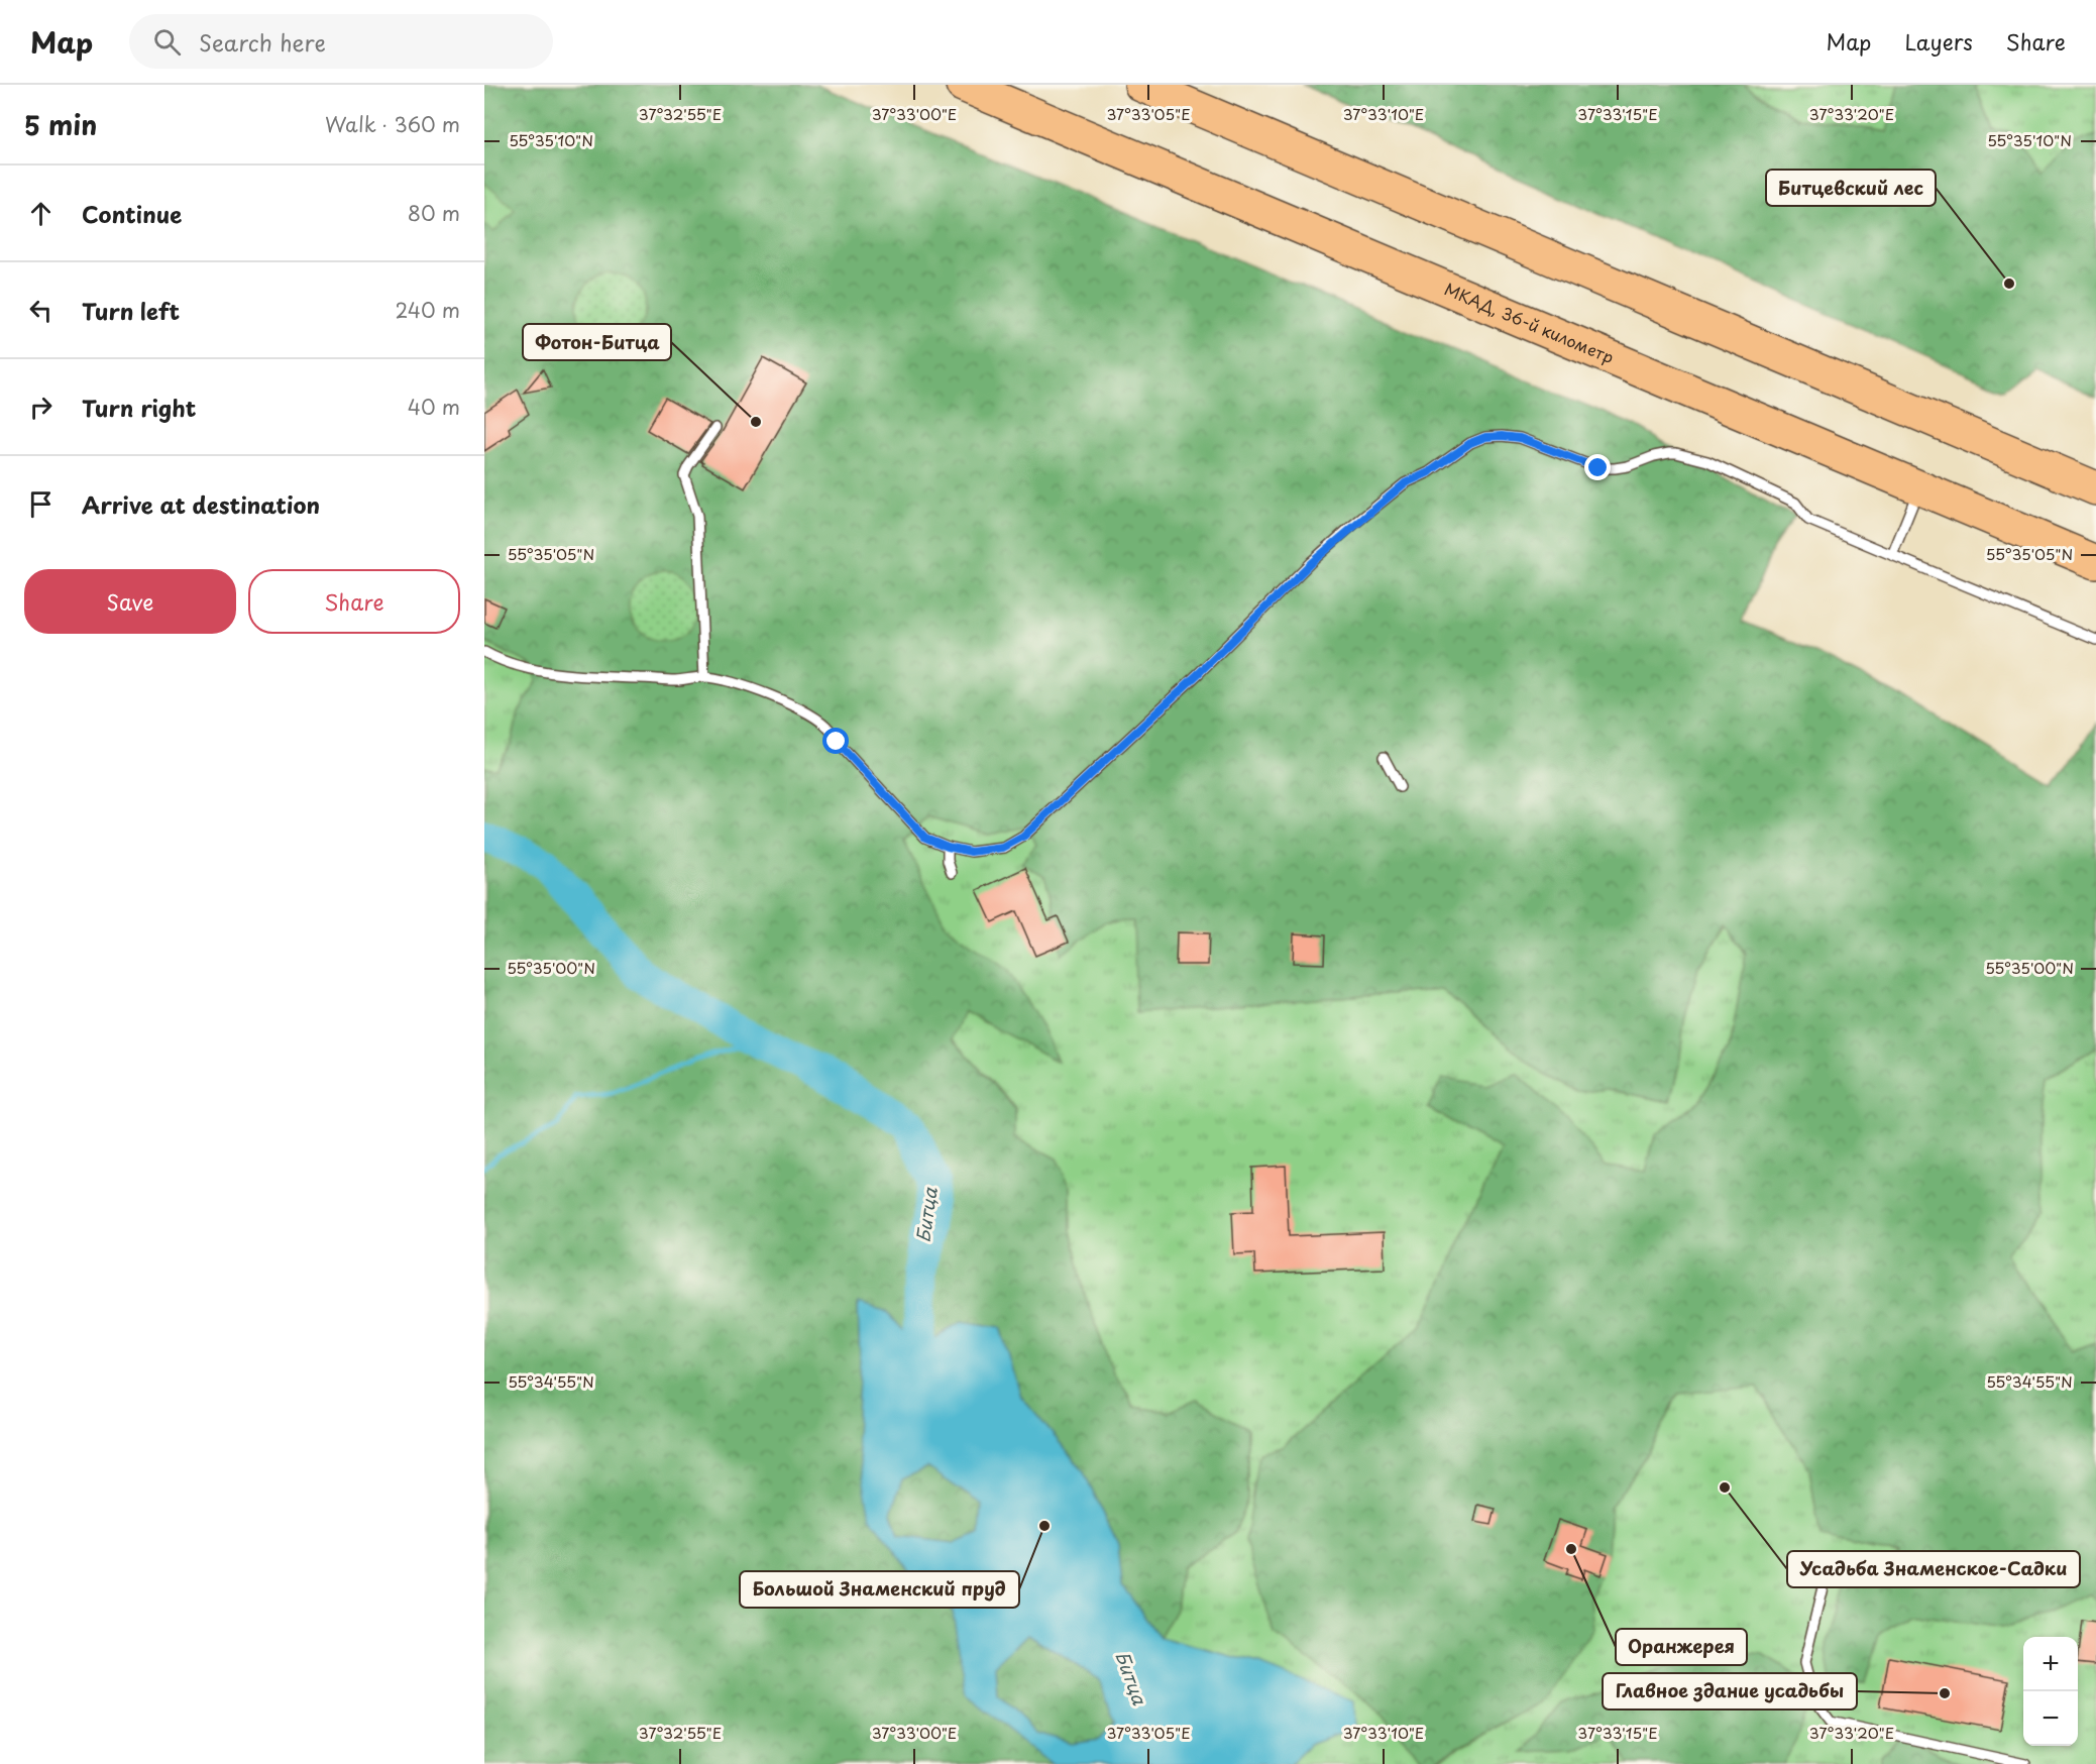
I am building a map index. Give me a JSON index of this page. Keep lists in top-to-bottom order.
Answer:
{
  "streets": {
    "highway": ["МКАД, 36-й километр"]
  },
  "water": ["Битца"],
  "places": [
    "Битцевский лес",
    "Фотон-Битца",
    "Усадьба Знаменское-Садки",
    "Большой Знаменский пруд",
    "Оранжерея",
    "Главное здание усадьбы"
  ],
  "page": {
    "header": "Map",
    "search": "Search here",
    "nav": ["Map", "Layers", "Share"],
    "heading": ["5 min", "Walk · 360 m"],
    "list": [
      ["Continue", "80 m"],
      ["Turn left", "240 m"],
      ["Turn right", "40 m"],
      "Arrive at destination"
    ],
    "buttons": ["Save", "Share"],
    "map_buttons": ["+", "−"]
  },
  "coordinates": [
    "37°32'55\"E",
    "37°33'00\"E",
    "37°33'05\"E",
    "37°33'10\"E",
    "37°33'15\"E",
    "37°33'20\"E",
    "55°35'10\"N",
    "55°35'05\"N",
    "55°35'00\"N",
    "55°34'55\"N"
  ]
}
